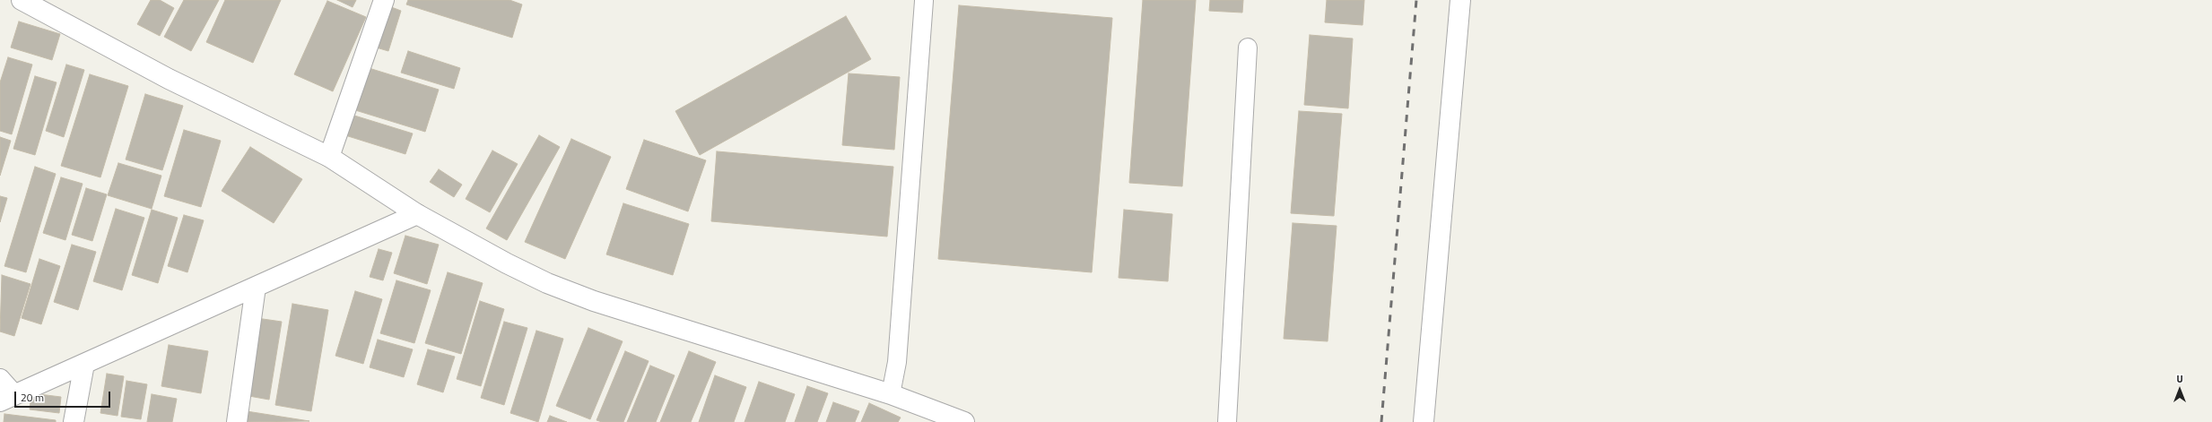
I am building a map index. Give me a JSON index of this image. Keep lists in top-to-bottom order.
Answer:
{
  "scale_bar": "20 m",
  "north": "top"
}
